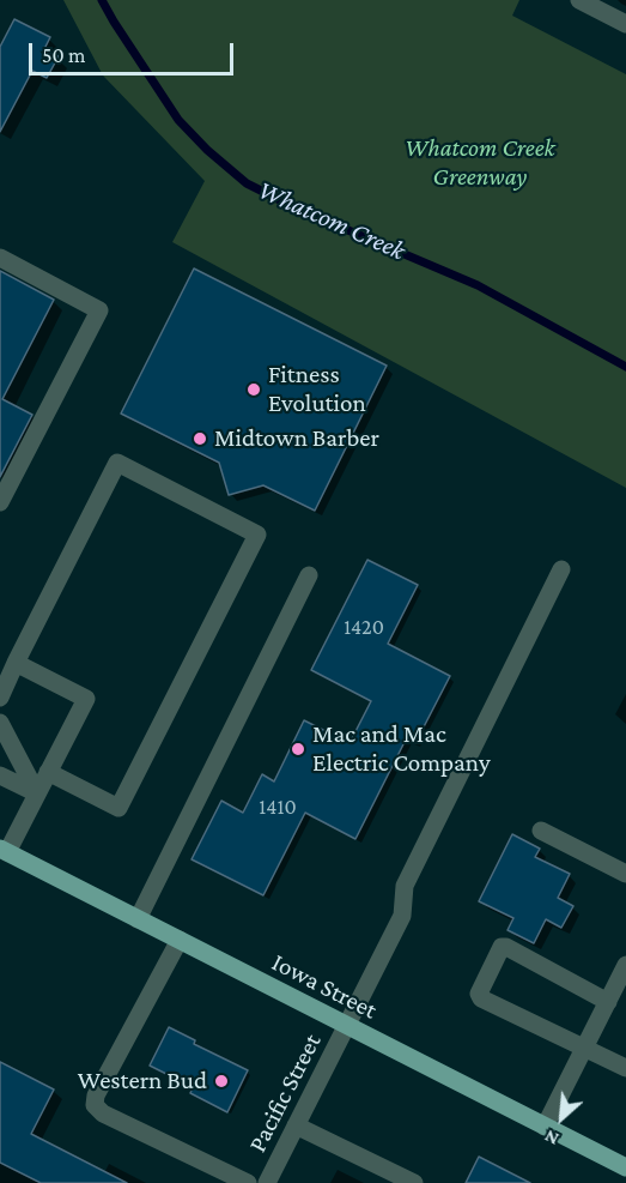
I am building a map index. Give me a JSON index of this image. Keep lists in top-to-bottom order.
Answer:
{
  "streets": {
    "main road": ["Iowa Street"],
    "street": ["Pacific Street"]
  },
  "crossings": [
    ["Iowa Street", "Pacific Street"]
  ],
  "water": ["Whatcom Creek"],
  "parks": ["Whatcom Creek Greenway"],
  "places": [
    "Fitness Evolution",
    "Midtown Barber",
    "Mac and Mac Electric Company",
    "Western Bud"
  ],
  "house_numbers": ["1420", "1410"],
  "scale_bar": "50 m",
  "north": "bottom left"
}
